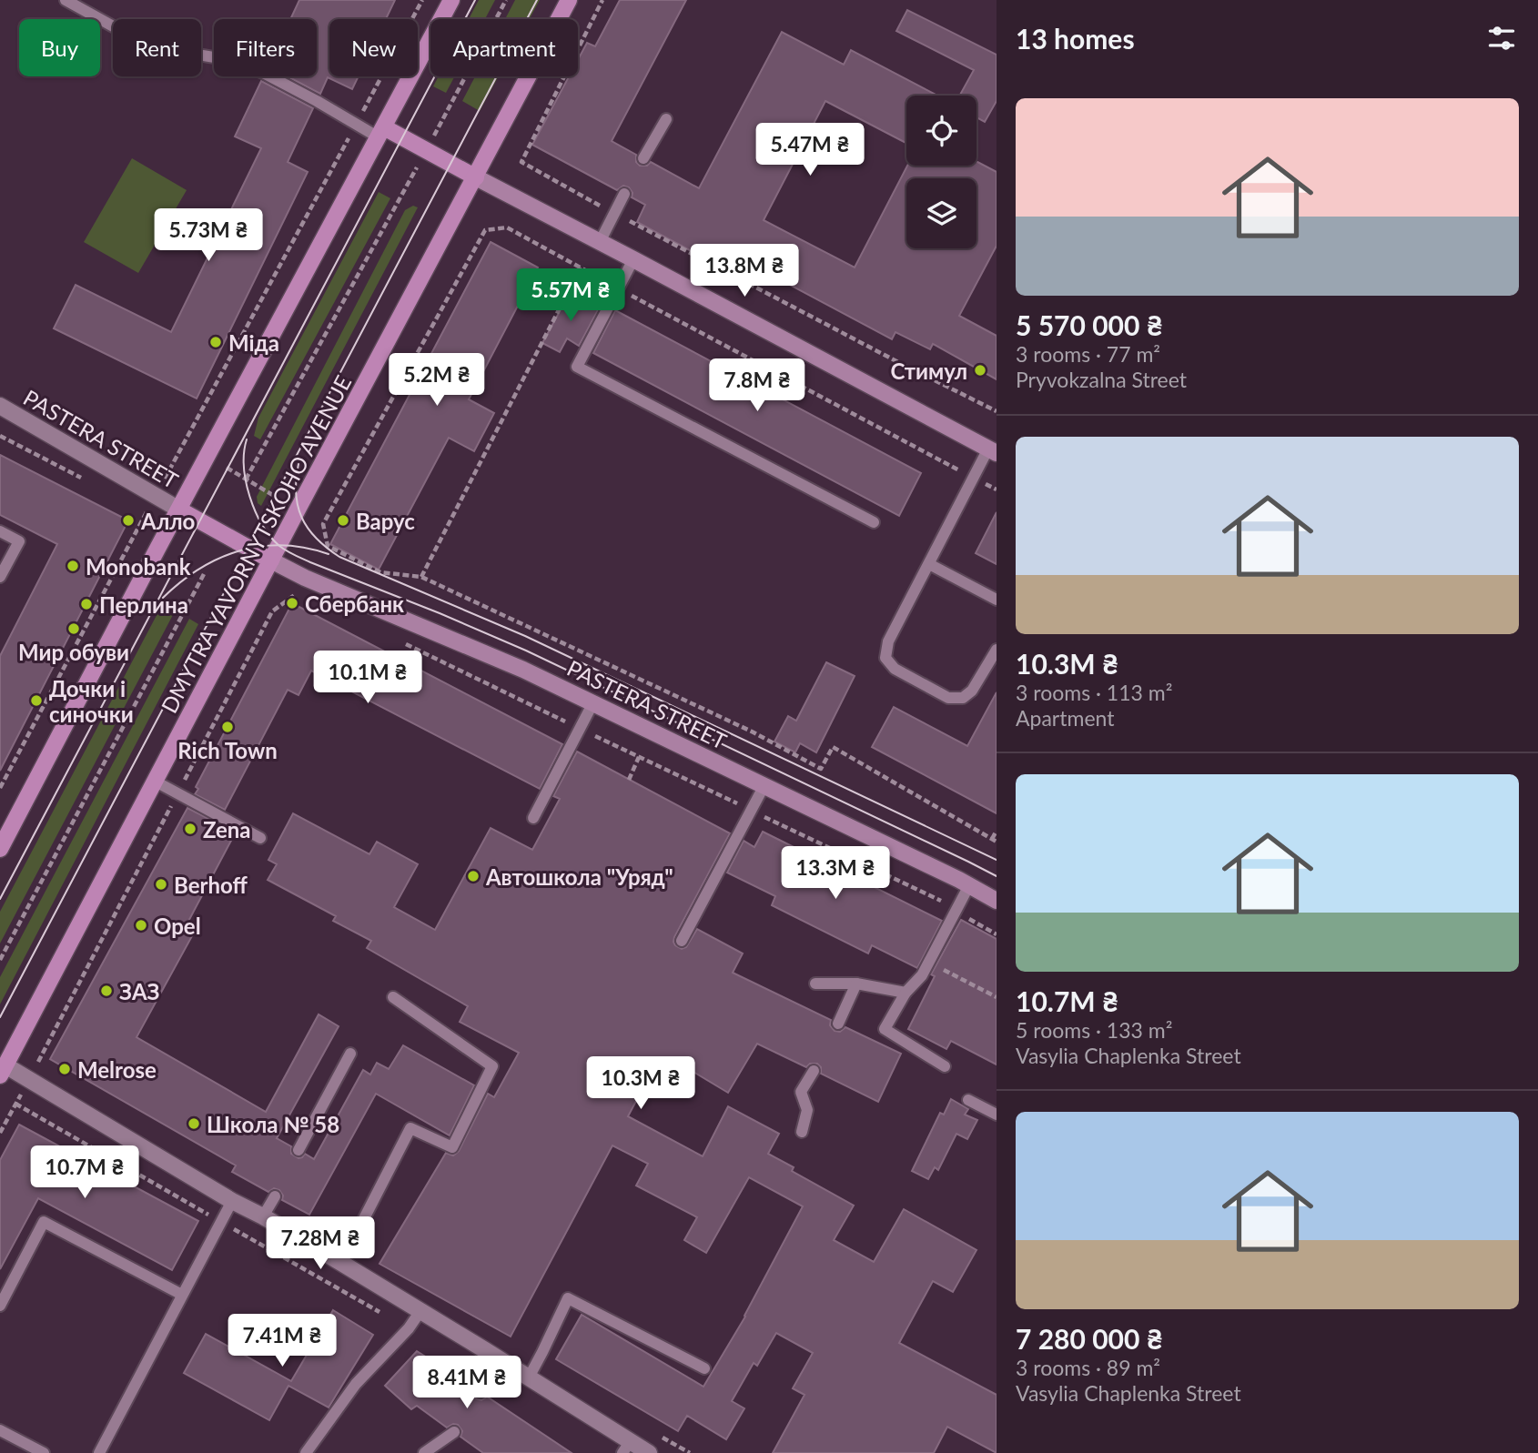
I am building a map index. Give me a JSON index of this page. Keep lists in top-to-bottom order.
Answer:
{
  "streets": {
    "main road": ["PASTERA STREET", "DMYTRA YAVORNYTSKOHO AVENUE"]
  },
  "crossings": [
    ["PASTERA STREET", "DMYTRA YAVORNYTSKOHO AVENUE"]
  ],
  "places": [
    "Міда",
    "Стимул",
    "Алло",
    "Варус",
    "Monobank",
    "Сбербанк",
    "Перлина",
    "Мир обуви",
    "Дочки і синочки",
    "Rich Town",
    "Zena",
    "Автошкола \"Уряд\"",
    "Berhoff",
    "Opel",
    "ЗАЗ",
    "Melrose",
    "Школа № 58"
  ],
  "page": {
    "heading": "13 homes",
    "chip": [
      "Buy",
      "Rent",
      "Filters",
      "New",
      "Apartment"
    ],
    "list": [
      {
        "name": "5 570 000 ₴",
        "note": "3 rooms · 77 m² · Pryvokzalna Street"
      },
      {
        "name": "10.3M ₴",
        "note": "3 rooms · 113 m² · Apartment"
      },
      {
        "name": "10.7M ₴",
        "note": "5 rooms · 133 m² · Vasylia Chaplenka Street"
      },
      {
        "name": "7 280 000 ₴",
        "note": "3 rooms · 89 m² · Vasylia Chaplenka Street"
      }
    ],
    "price": [
      "5.47M ₴",
      "5.73M ₴",
      "13.8M ₴",
      "5.57M ₴",
      "5.2M ₴",
      "7.8M ₴",
      "10.1M ₴",
      "13.3M ₴",
      "10.3M ₴",
      "10.7M ₴",
      "7.28M ₴",
      "7.41M ₴",
      "8.41M ₴"
    ]
  }
}
